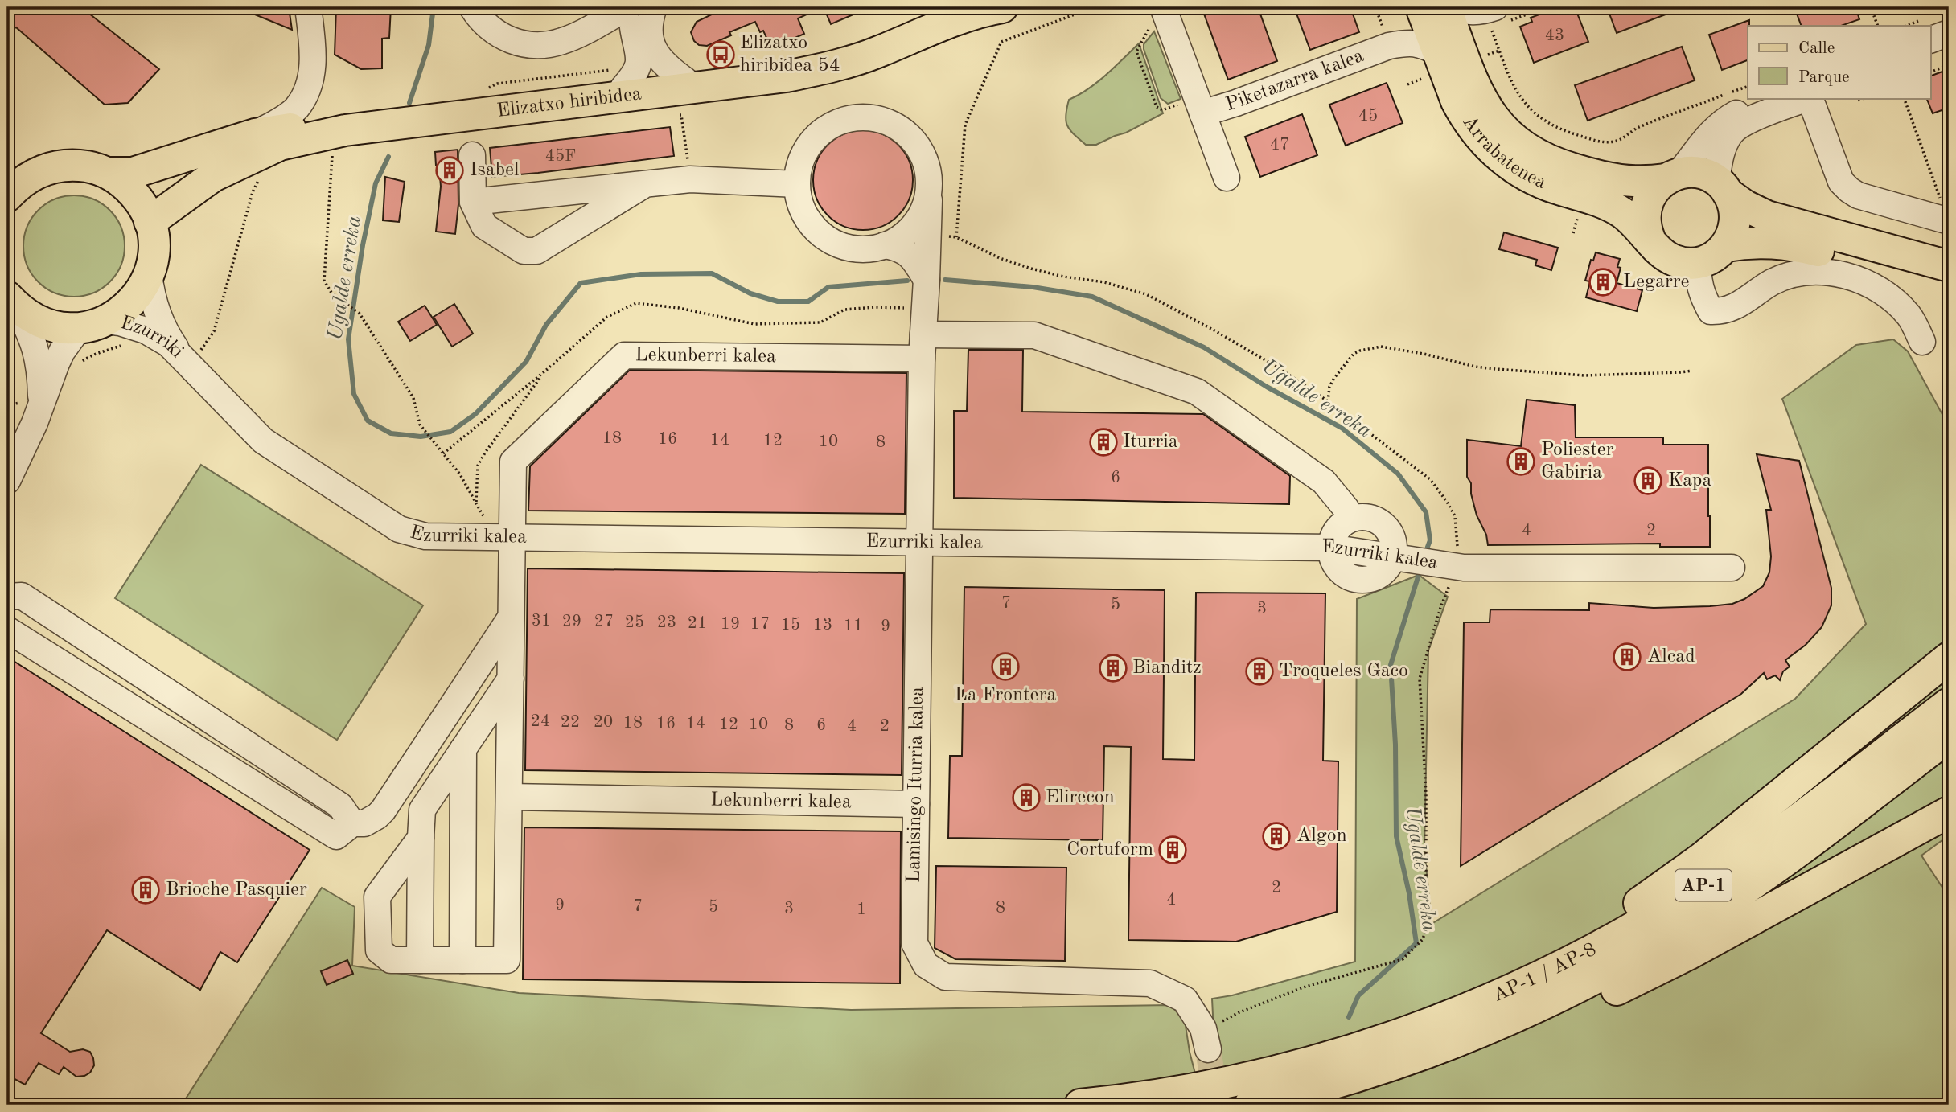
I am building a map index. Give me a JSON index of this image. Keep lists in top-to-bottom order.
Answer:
{
  "streets": {
    "main road": [
      "Elizatxo hiribidea",
      "Arrabatenea",
      "AP-1",
      "AP-1 / AP-8"
    ],
    "street": [
      "Piketazarra kalea",
      "Ezurriki",
      "Lekunberri kalea",
      "Ezurriki kalea",
      "Lamisingo Iturria kalea"
    ]
  },
  "crossings": [
    ["Piketazarra kalea", "Arrabatenea"],
    ["Ezurriki", "Ezurriki kalea"],
    ["Lekunberri kalea", "Ezurriki kalea"],
    ["Lekunberri kalea", "Lamisingo Iturria kalea"],
    ["Ezurriki kalea", "Lamisingo Iturria kalea"]
  ],
  "water": ["Ugalde erreka"],
  "places": {
    "bus stop": ["Elizatxo hiribidea 54"],
    "building": [
      "Isabel",
      "Legarre",
      "Iturria",
      "Poliester Gabiria",
      "Kapa",
      "Alcad",
      "La Frontera",
      "Bianditz",
      "Troqueles Gaco",
      "Elirecon",
      "Algon",
      "Cortuform",
      "Brioche Pasquier"
    ]
  },
  "house_numbers": [
    "43",
    "45",
    "47",
    "45F",
    "18",
    "16",
    "14",
    "12",
    "10",
    "8",
    "6",
    "4",
    "2",
    "7",
    "5",
    "3",
    "31",
    "29",
    "27",
    "25",
    "23",
    "21",
    "19",
    "17",
    "15",
    "13",
    "11",
    "9",
    "24",
    "22",
    "20",
    "18",
    "16",
    "14",
    "12",
    "10",
    "8",
    "6",
    "4",
    "2",
    "2",
    "4",
    "9",
    "7",
    "5",
    "8",
    "3",
    "1"
  ],
  "legend": ["Calle", "Parque"]
}
